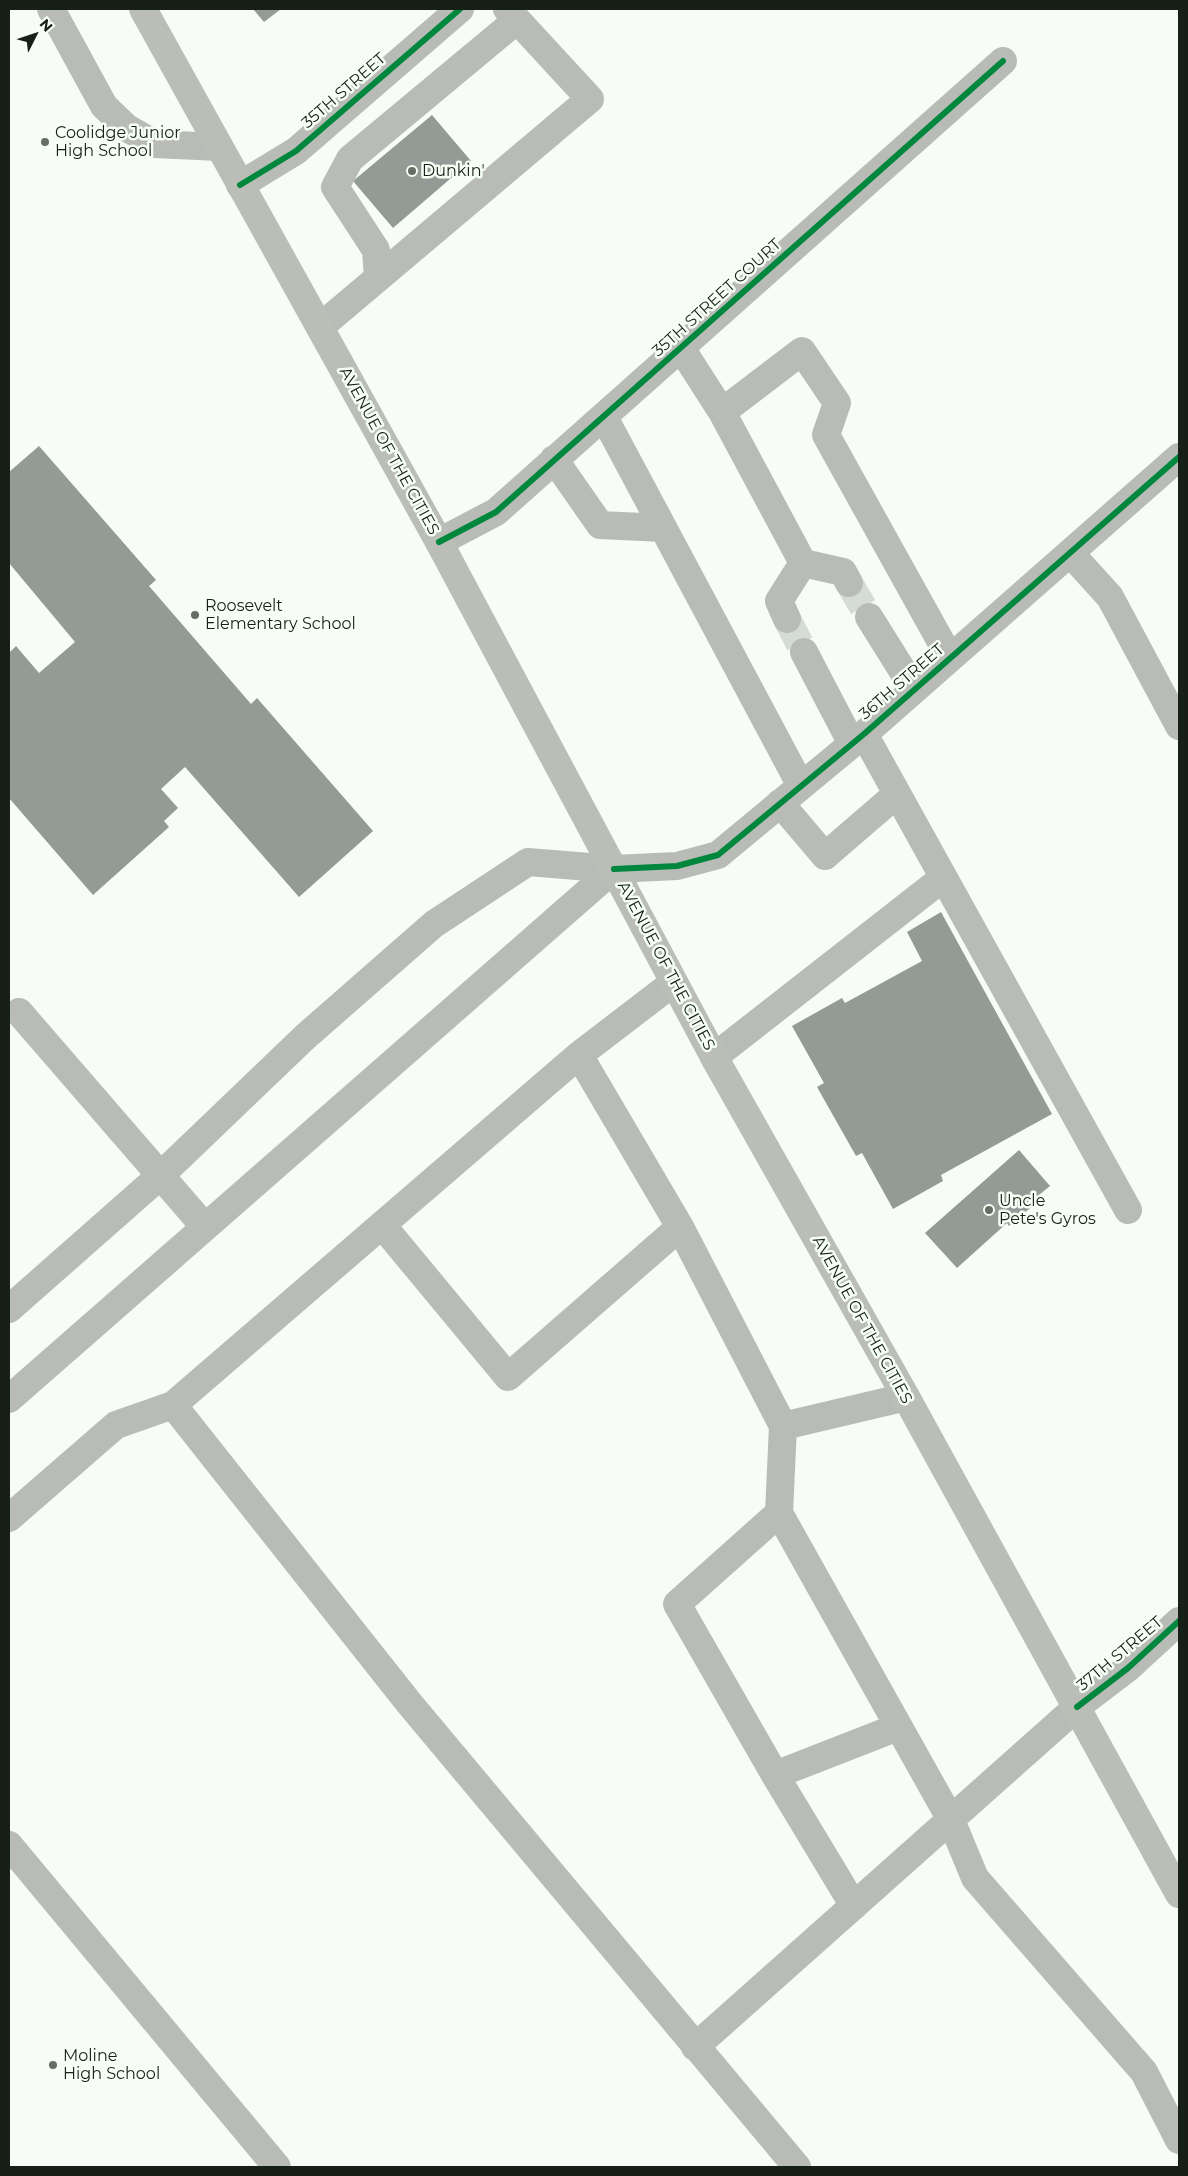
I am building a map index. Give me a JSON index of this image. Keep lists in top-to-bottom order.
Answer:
{
  "streets": {
    "main road": ["AVENUE OF THE CITIES"],
    "street": [
      "35TH STREET",
      "35TH STREET COURT",
      "36TH STREET",
      "37TH STREET"
    ]
  },
  "crossings": [
    ["35TH STREET", "AVENUE OF THE CITIES"],
    ["35TH STREET COURT", "AVENUE OF THE CITIES"],
    ["AVENUE OF THE CITIES", "36TH STREET"],
    ["AVENUE OF THE CITIES", "37TH STREET"]
  ],
  "places": [
    "Coolidge Junior High School",
    "Dunkin'",
    "Roosevelt Elementary School",
    "Uncle Pete's Gyros",
    "Moline High School"
  ],
  "north": "top right"
}
